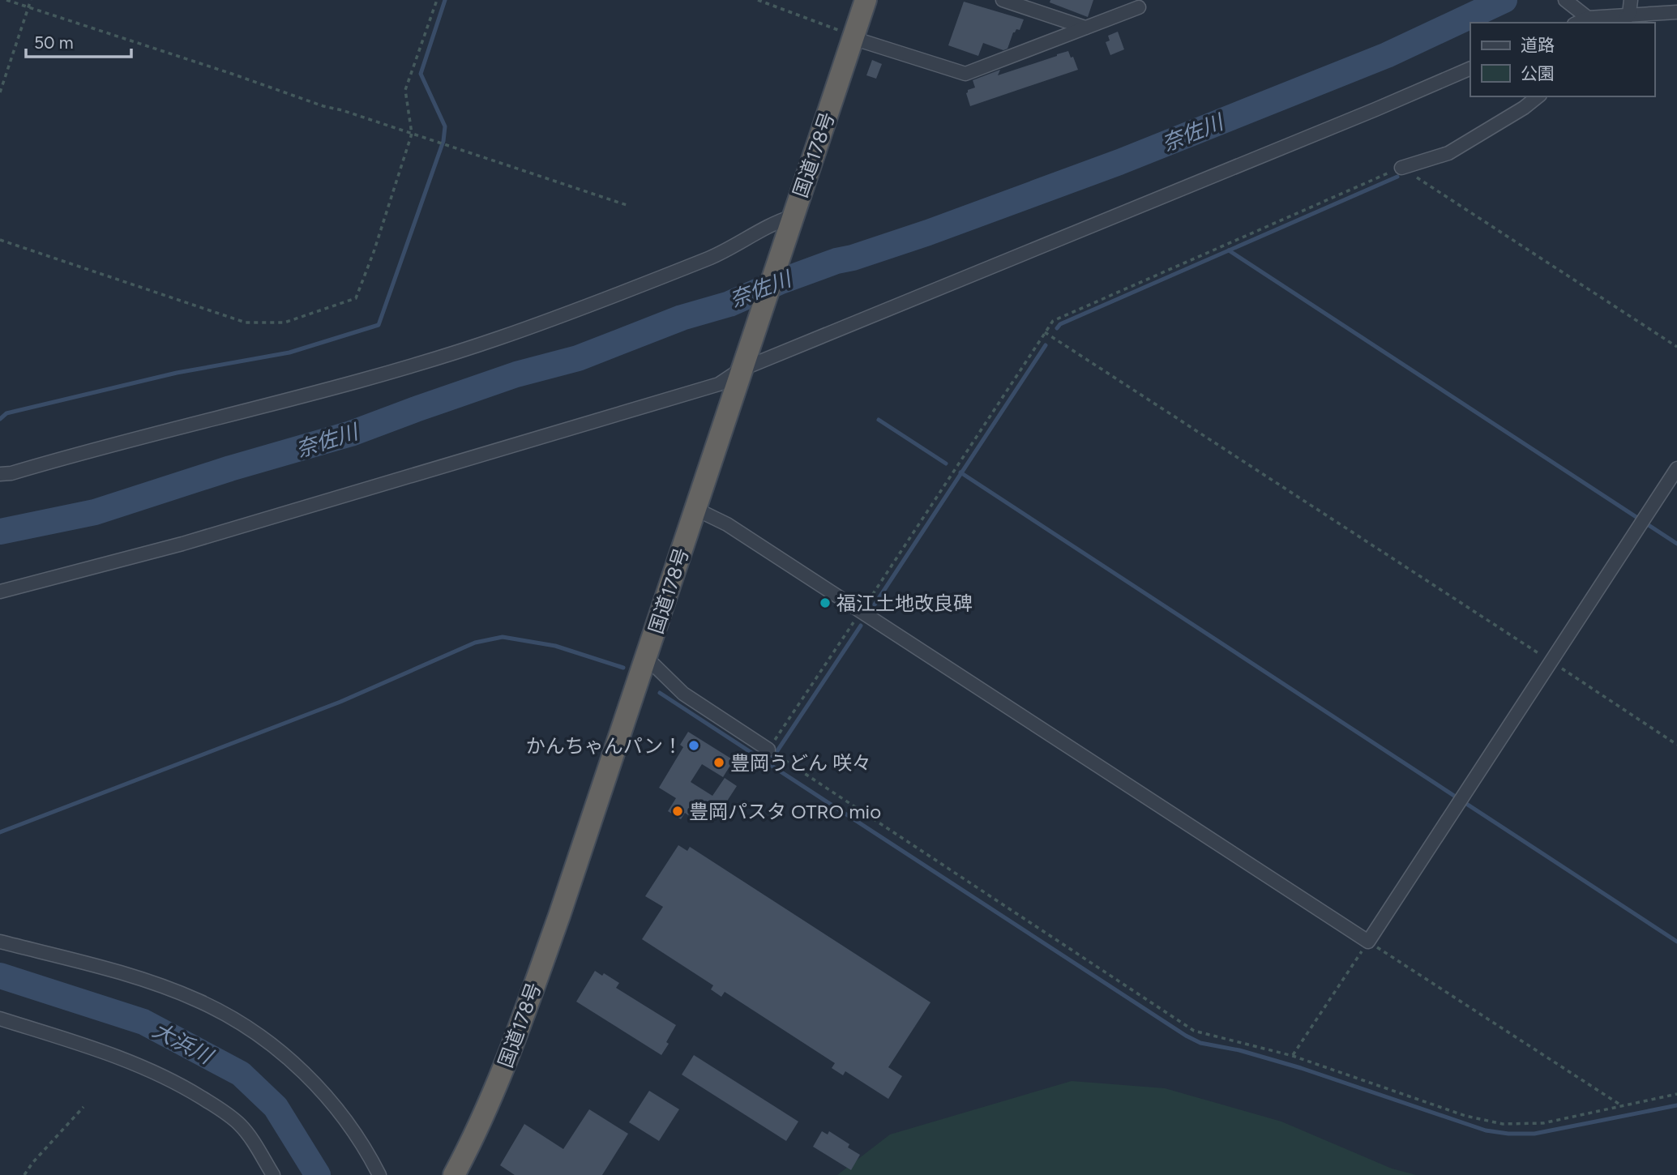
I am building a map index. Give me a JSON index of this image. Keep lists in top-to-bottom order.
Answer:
{
  "streets": {
    "highway": ["国道178号"]
  },
  "water": ["奈佐川", "大浜川"],
  "places": [
    "福江土地改良碑",
    "かんちゃんパン！",
    "豊岡うどん 咲々",
    "豊岡パスタ OTRO mio"
  ],
  "legend": ["道路", "公園"],
  "scale_bar": "50 m"
}
